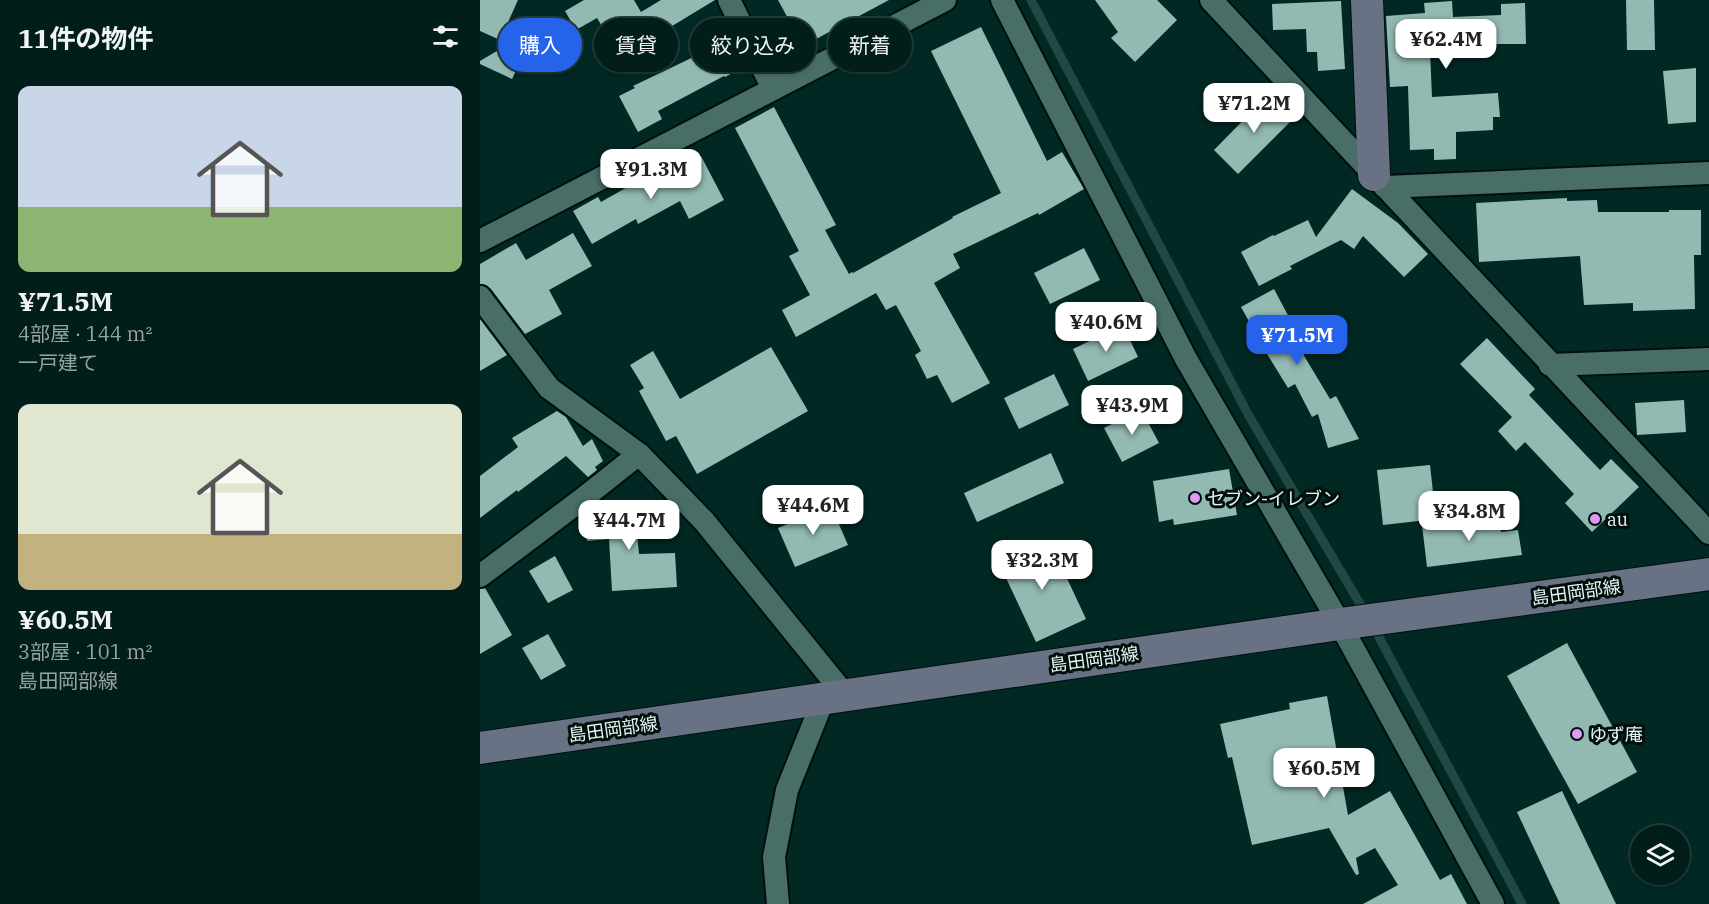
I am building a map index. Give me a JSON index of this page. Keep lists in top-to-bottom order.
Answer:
{
  "streets": {
    "main road": ["島田岡部線"]
  },
  "places": ["セブン-イレブン", "au", "ゆず庵"],
  "page": {
    "heading": "11件の物件",
    "chip": [
      "購入",
      "賃貸",
      "絞り込み",
      "新着"
    ],
    "price": [
      "¥62.4M",
      "¥71.2M",
      "¥91.3M",
      "¥40.6M",
      "¥71.5M",
      "¥43.9M",
      "¥44.6M",
      "¥34.8M",
      "¥44.7M",
      "¥32.3M",
      "¥60.5M"
    ],
    "list": [
      {
        "name": "¥71.5M",
        "note": "4部屋 · 144 m² · 一戸建て"
      },
      {
        "name": "¥60.5M",
        "note": "3部屋 · 101 m² · 島田岡部線"
      }
    ]
  }
}
